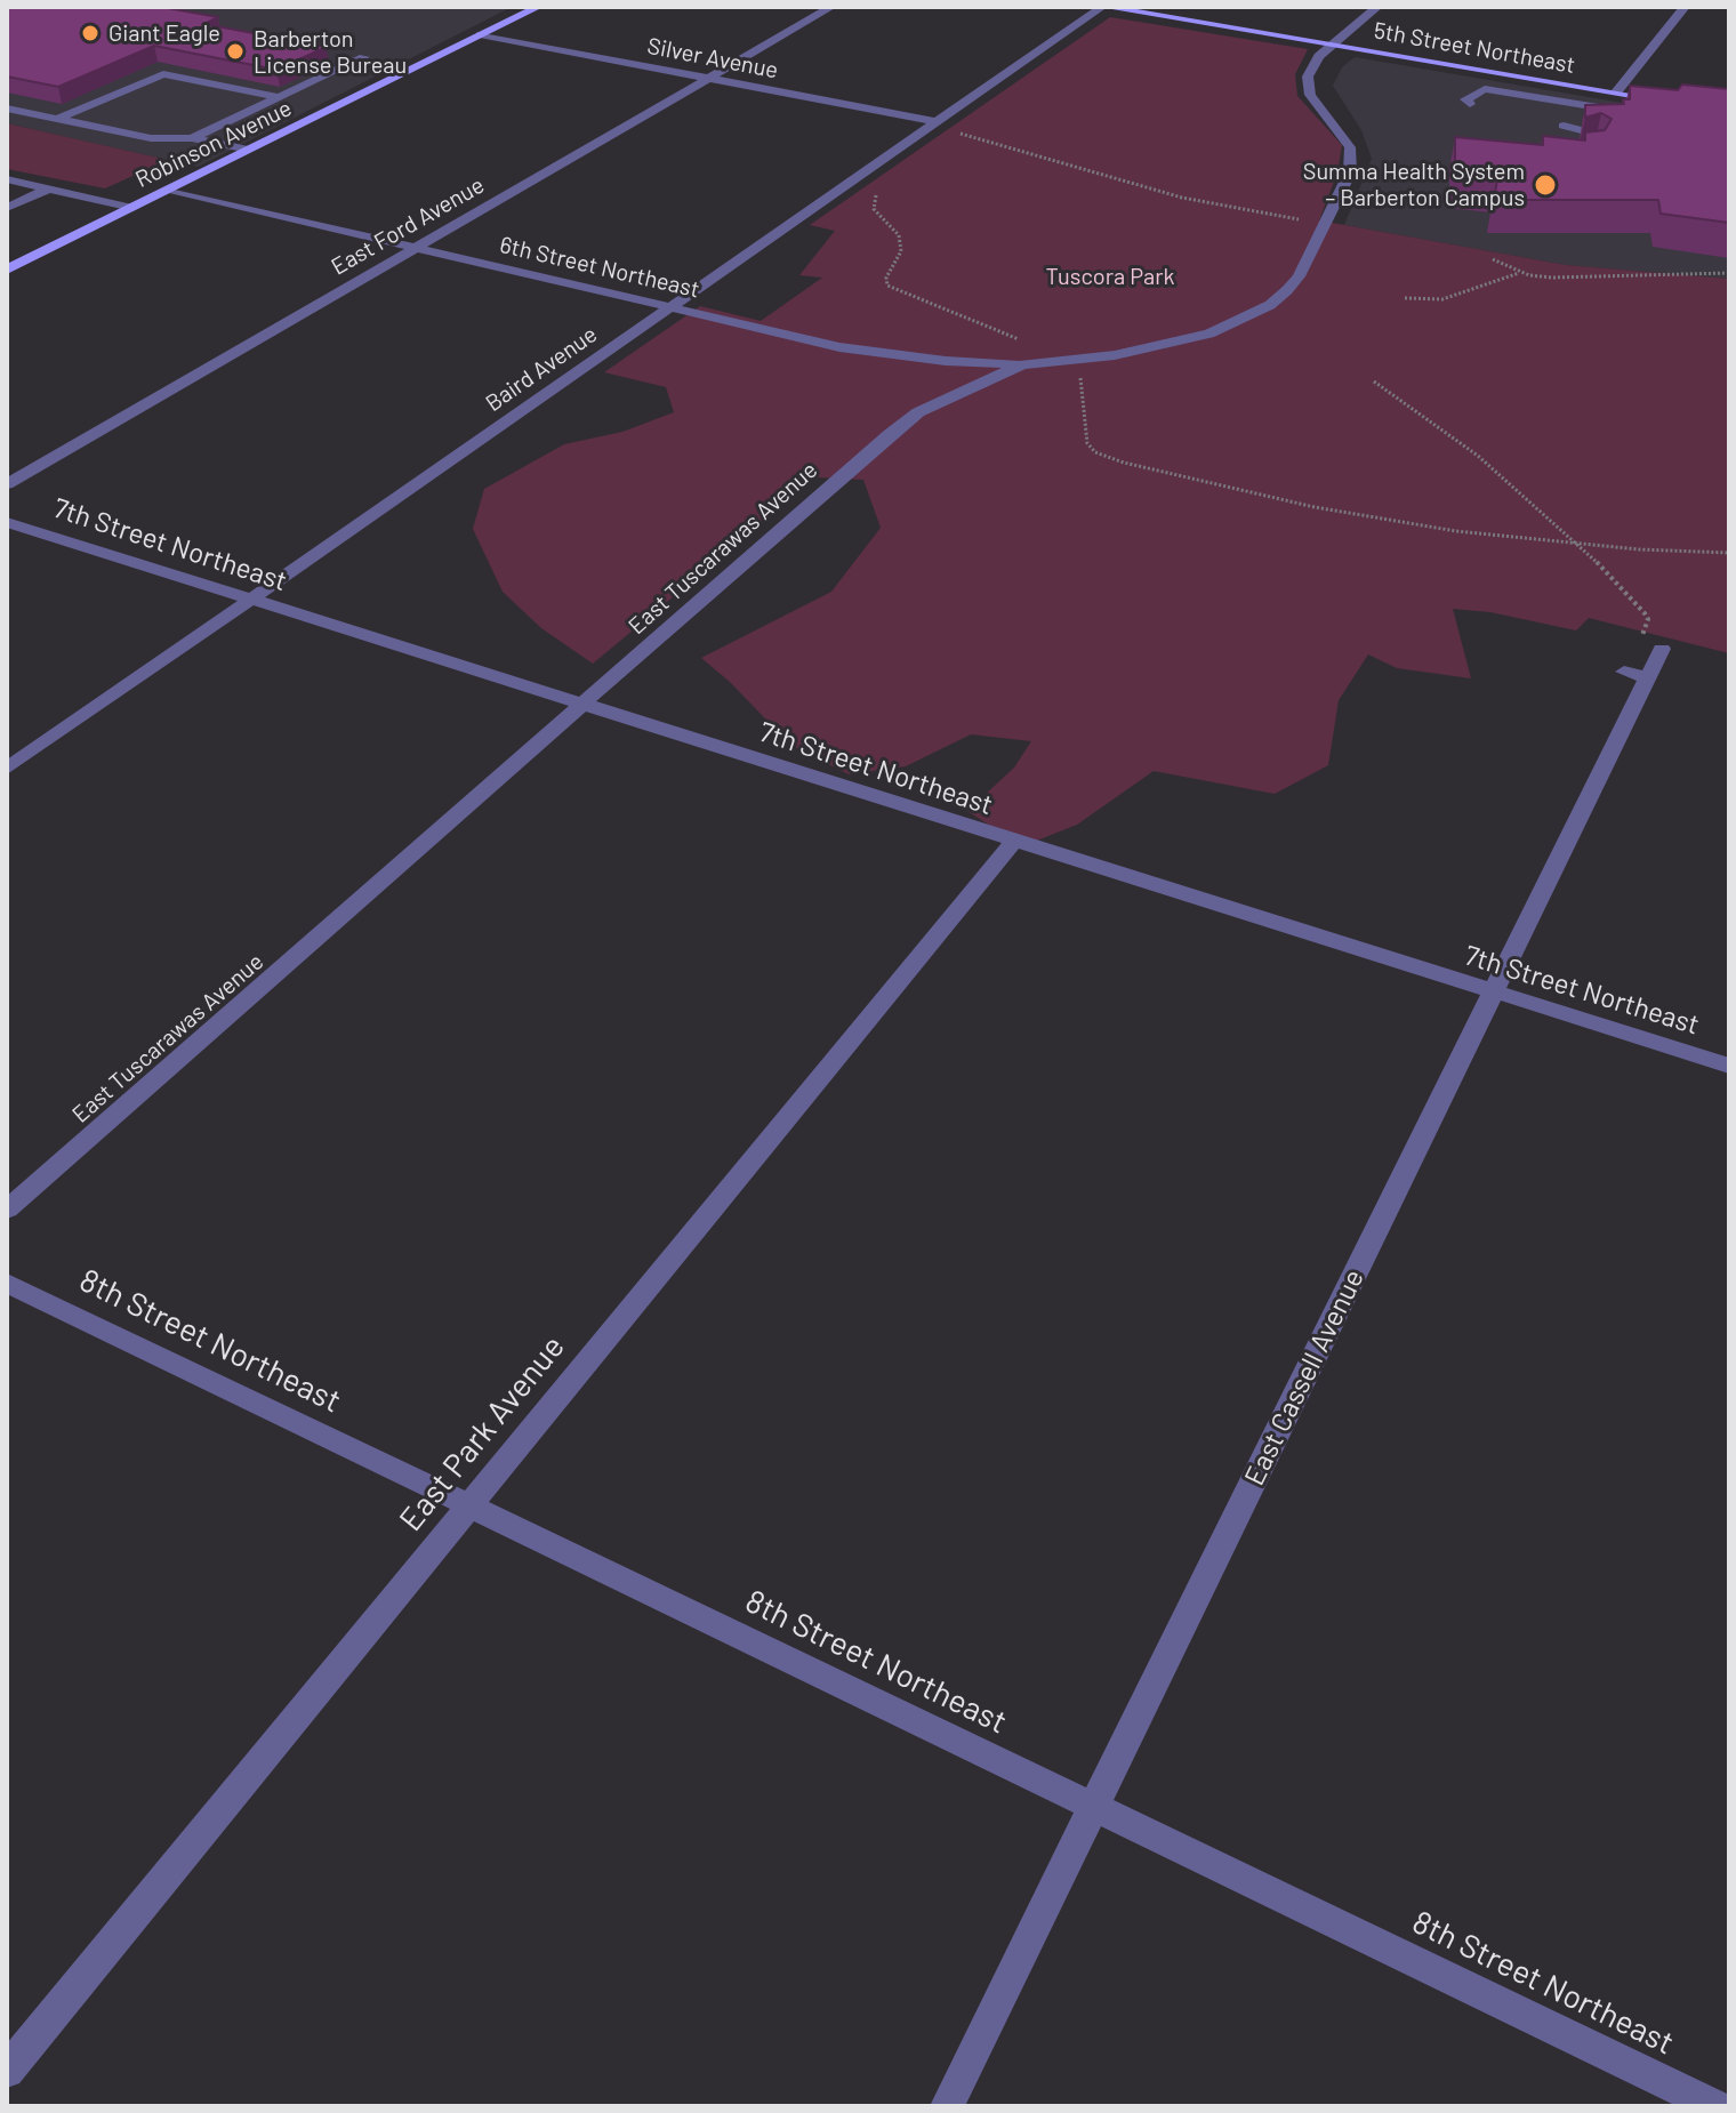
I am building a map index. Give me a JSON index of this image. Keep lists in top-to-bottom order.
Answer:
{
  "streets": {
    "main road": ["5th Street Northeast", "Robinson Avenue"],
    "street": [
      "Silver Avenue",
      "East Ford Avenue",
      "6th Street Northeast",
      "Baird Avenue",
      "7th Street Northeast",
      "East Tuscarawas Avenue",
      "8th Street Northeast",
      "East Cassell Avenue",
      "East Park Avenue"
    ]
  },
  "crossings": [
    ["5th Street Northeast", "Baird Avenue"],
    ["5th Street Northeast", "East Tuscarawas Avenue"],
    ["Silver Avenue", "Robinson Avenue"],
    ["Silver Avenue", "East Ford Avenue"],
    ["Silver Avenue", "Baird Avenue"],
    ["Robinson Avenue", "6th Street Northeast"],
    ["East Ford Avenue", "6th Street Northeast"],
    ["6th Street Northeast", "Baird Avenue"],
    ["6th Street Northeast", "East Tuscarawas Avenue"],
    ["Baird Avenue", "7th Street Northeast"],
    ["7th Street Northeast", "East Tuscarawas Avenue"],
    ["7th Street Northeast", "East Cassell Avenue"],
    ["7th Street Northeast", "East Park Avenue"],
    ["8th Street Northeast", "East Cassell Avenue"],
    ["8th Street Northeast", "East Park Avenue"]
  ],
  "parks": ["Tuscora Park"],
  "places": ["Giant Eagle", "Barberton License Bureau", "Summa Health System – Barberton Campus"]
}
